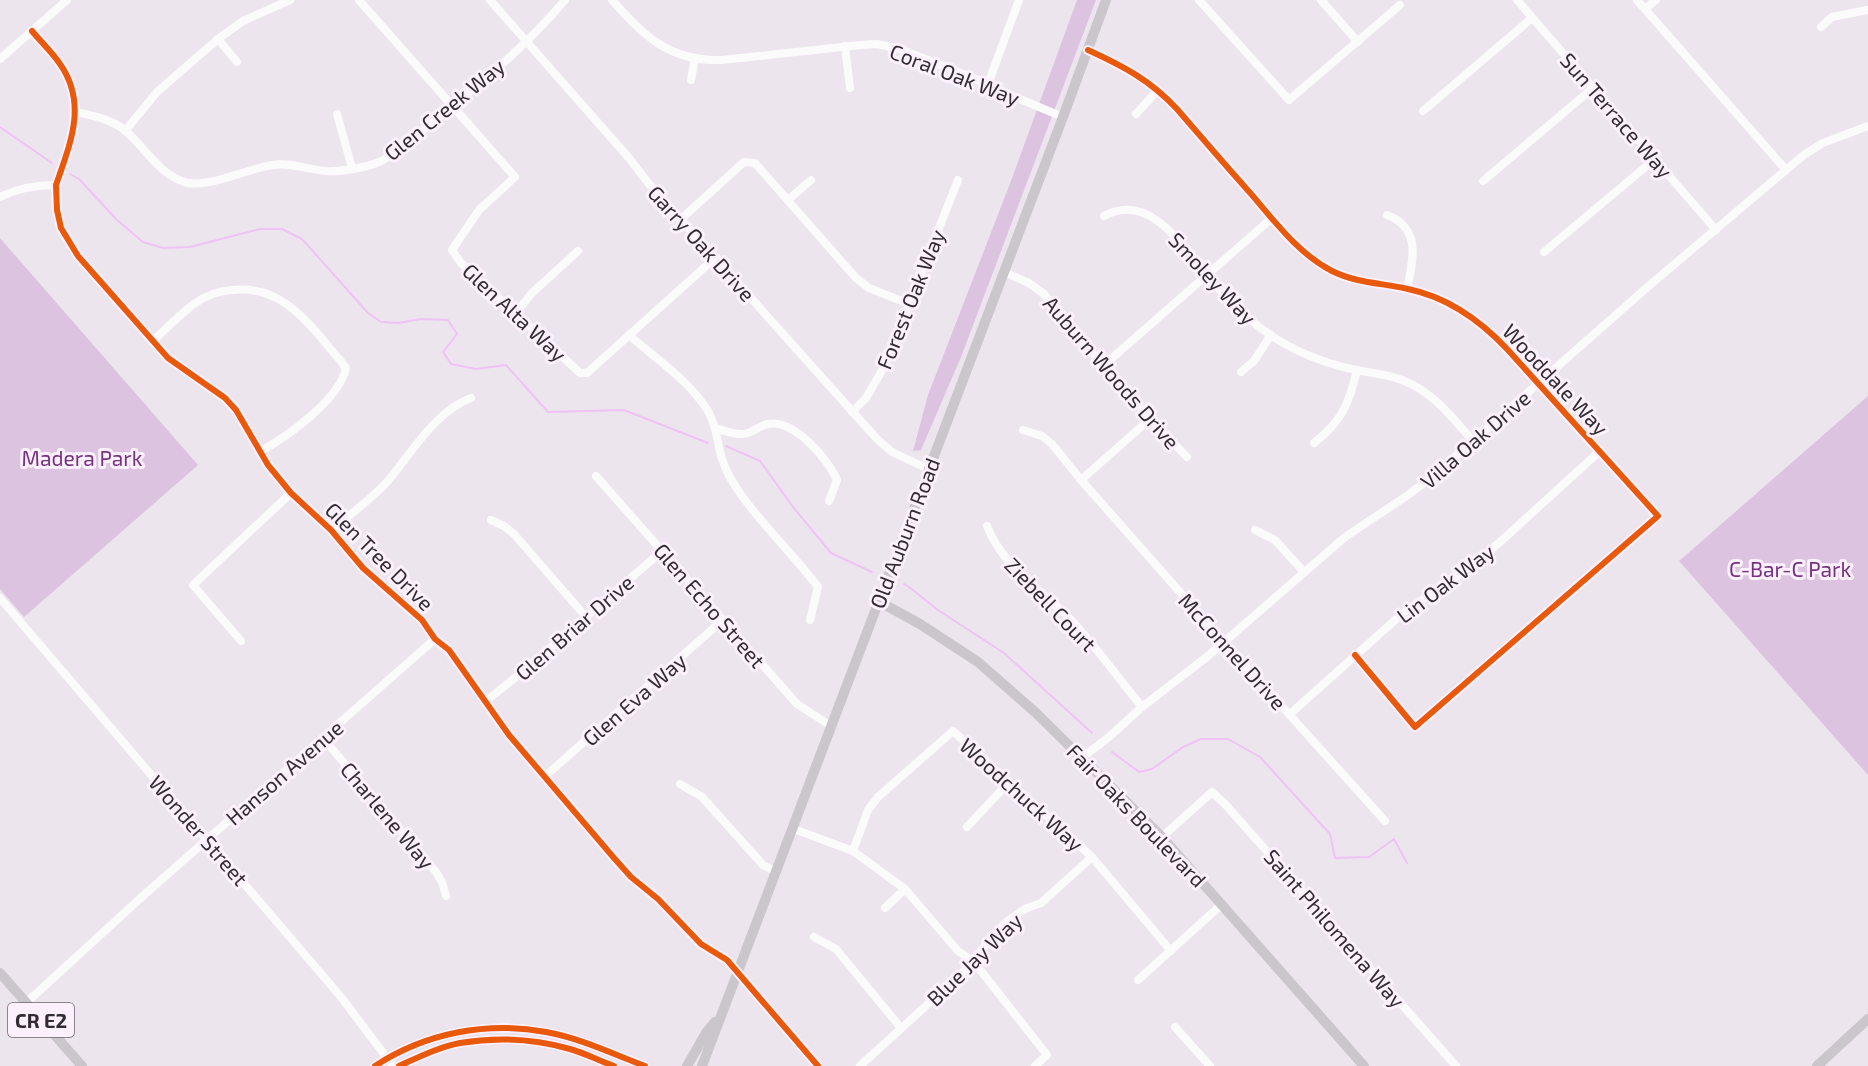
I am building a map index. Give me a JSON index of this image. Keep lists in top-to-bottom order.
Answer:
{
  "streets": {
    "main road": ["Old Auburn Road", "Fair Oaks Boulevard", "CR E2"],
    "street": [
      "Coral Oak Way",
      "Glen Creek Way",
      "Sun Terrace Way",
      "Garry Oak Drive",
      "Smoley Way",
      "Forest Oak Way",
      "Glen Alta Way",
      "Auburn Woods Drive",
      "Wooddale Way",
      "Villa Oak Drive",
      "Glen Tree Drive",
      "Lin Oak Way",
      "Ziebell Court",
      "Glen Echo Street",
      "Glen Briar Drive",
      "McConnel Drive",
      "Glen Eva Way",
      "Hanson Avenue",
      "Woodchuck Way",
      "Charlene Way",
      "Wonder Street",
      "Saint Philomena Way",
      "Blue Jay Way"
    ]
  },
  "crossings": [
    ["Coral Oak Way", "Old Auburn Road"],
    ["Glen Creek Way", "Garry Oak Drive"],
    ["Glen Creek Way", "Glen Alta Way"],
    ["Glen Creek Way", "Glen Tree Drive"],
    ["Sun Terrace Way", "Villa Oak Drive"],
    ["Garry Oak Drive", "Forest Oak Way"],
    ["Garry Oak Drive", "Old Auburn Road"],
    ["Smoley Way", "Villa Oak Drive"],
    ["Auburn Woods Drive", "Old Auburn Road"],
    ["Wooddale Way", "Villa Oak Drive"],
    ["Wooddale Way", "Old Auburn Road"],
    ["Wooddale Way", "Lin Oak Way"],
    ["Villa Oak Drive", "Ziebell Court"],
    ["Villa Oak Drive", "McConnel Drive"],
    ["Villa Oak Drive", "Fair Oaks Boulevard"],
    ["Old Auburn Road", "Glen Tree Drive"],
    ["Old Auburn Road", "Glen Echo Street"],
    ["Old Auburn Road", "Fair Oaks Boulevard"],
    ["Glen Tree Drive", "Glen Briar Drive"],
    ["Glen Tree Drive", "Glen Eva Way"],
    ["Glen Tree Drive", "Hanson Avenue"],
    ["Lin Oak Way", "McConnel Drive"],
    ["Glen Echo Street", "Glen Briar Drive"],
    ["Glen Echo Street", "Glen Eva Way"],
    ["Hanson Avenue", "Charlene Way"],
    ["Hanson Avenue", "Wonder Street"],
    ["Hanson Avenue", "CR E2"],
    ["Woodchuck Way", "Blue Jay Way"],
    ["Fair Oaks Boulevard", "Saint Philomena Way"]
  ],
  "parks": ["Madera Park", "C-Bar-C Park"]
}
